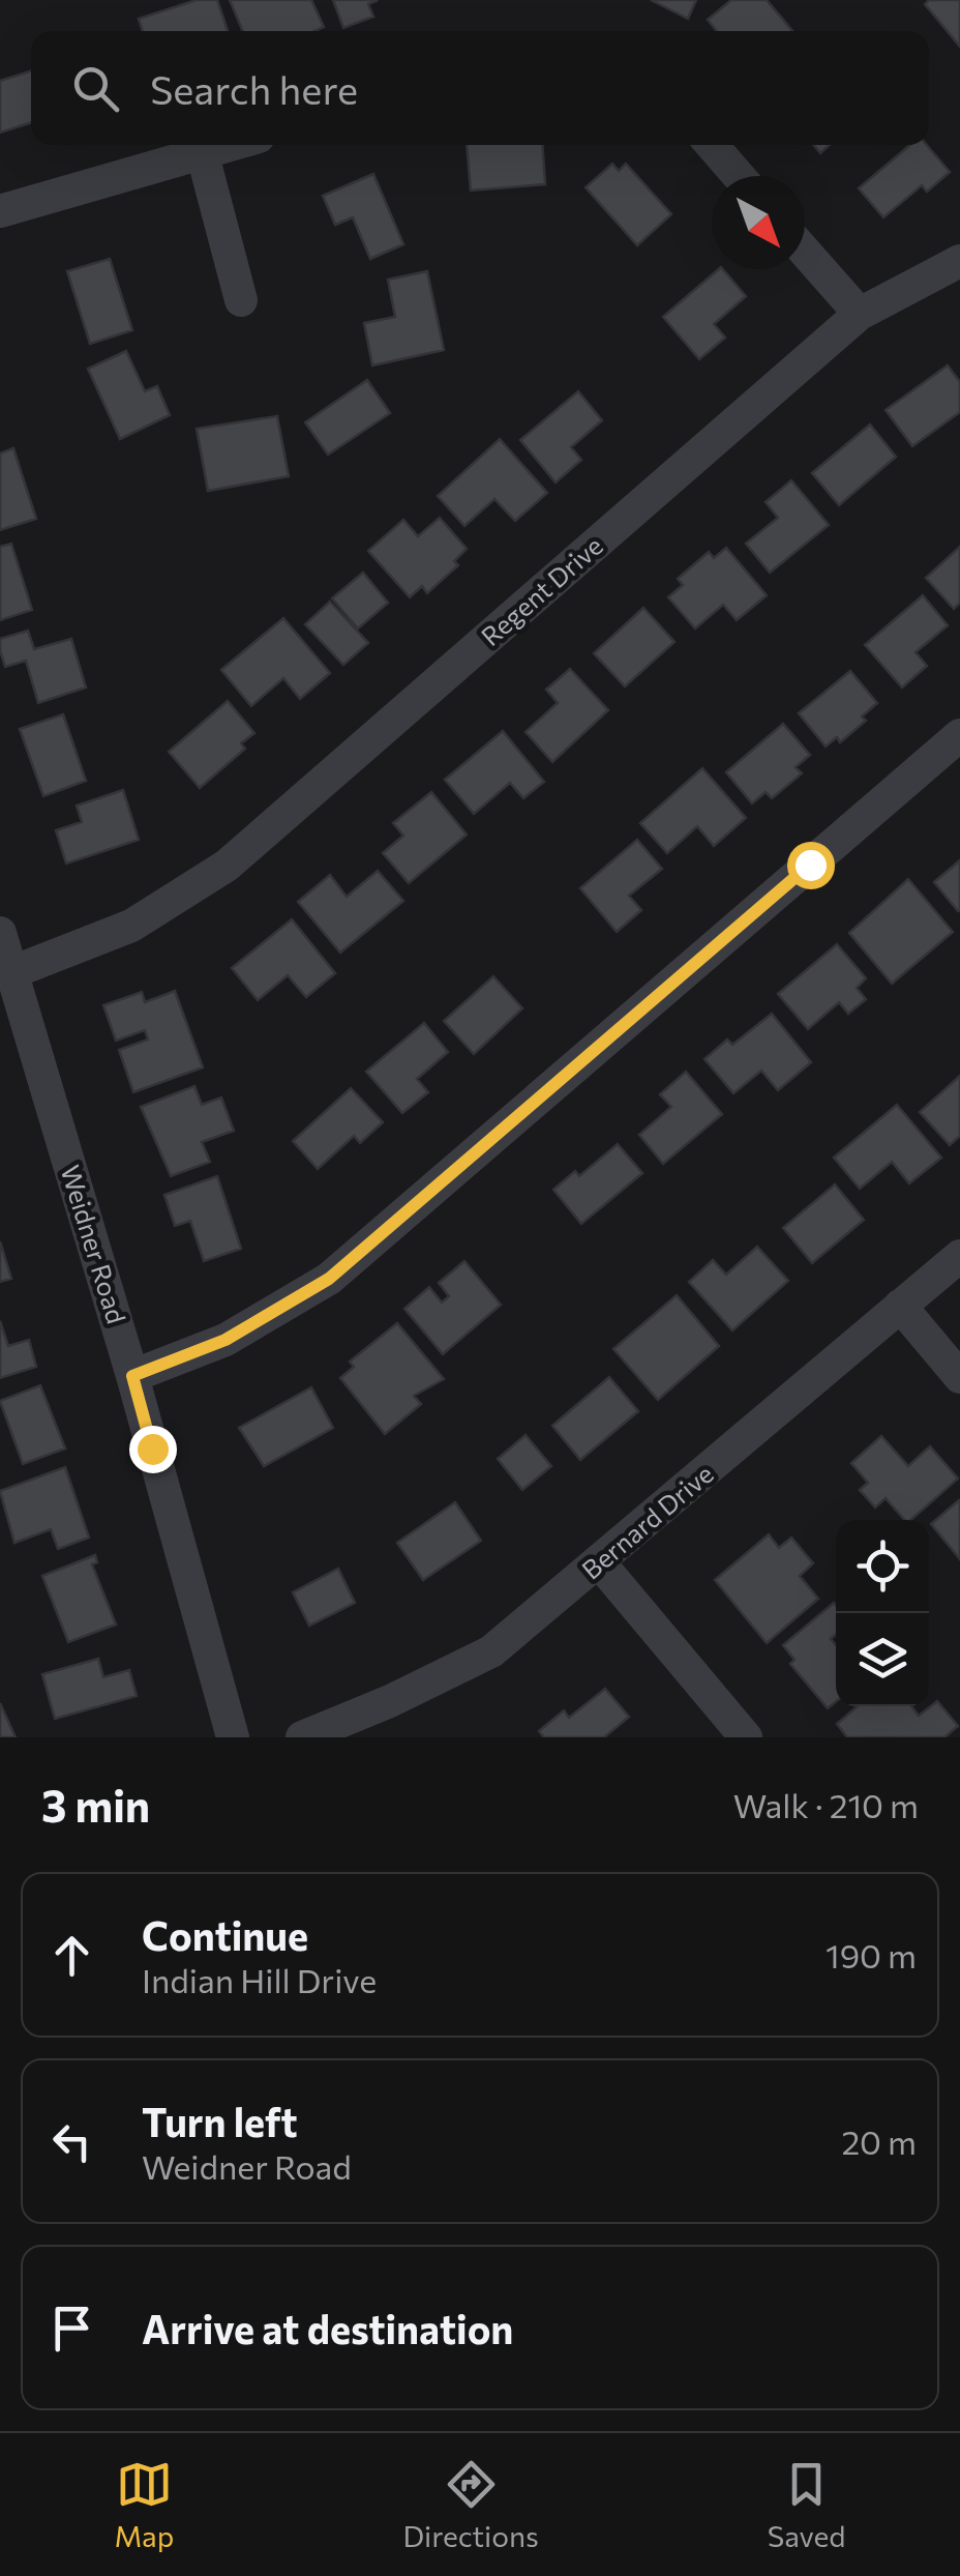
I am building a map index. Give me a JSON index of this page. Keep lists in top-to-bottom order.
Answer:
{
  "streets": {
    "street": ["Regent Drive", "Weidner Road", "Bernard Drive"]
  },
  "crossings": [
    ["Regent Drive", "Weidner Road"]
  ],
  "north": "bottom right",
  "page": {
    "search": "Search here",
    "heading": ["3 min", "Walk · 210 m"],
    "list": [
      ["Continue", "Indian Hill Drive", "190 m"],
      ["Turn left", "Weidner Road", "20 m"],
      "Arrive at destination"
    ],
    "nav": ["Map", "Directions", "Saved"]
  }
}
